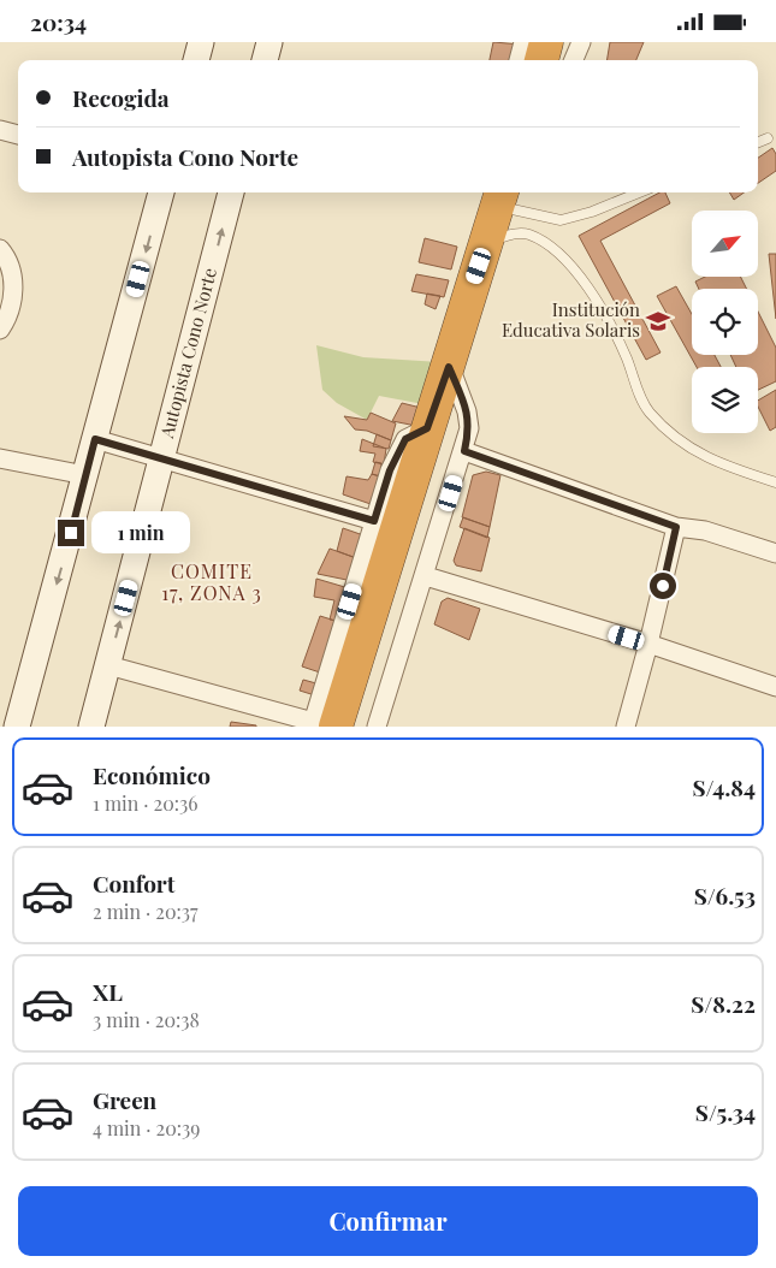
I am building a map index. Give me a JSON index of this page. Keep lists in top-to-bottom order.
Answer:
{
  "streets": {
    "main road": ["Autopista Cono Norte"]
  },
  "districts": ["COMITE 17, ZONA 3"],
  "places": {
    "school or university": ["Institución Educativa Solaris"]
  },
  "north": "top right",
  "page": {
    "status": "20:34",
    "banner": ["Recogida", "Autopista Cono Norte"],
    "bubble": "1 min",
    "list": [
      {
        "name": "Económico",
        "note": "1 min · 20:36",
        "value": "S/4.84"
      },
      {
        "name": "Confort",
        "note": "2 min · 20:37",
        "value": "S/6.53"
      },
      {
        "name": "XL",
        "note": "3 min · 20:38",
        "value": "S/8.22"
      },
      {
        "name": "Green",
        "note": "4 min · 20:39",
        "value": "S/5.34"
      }
    ],
    "buttons": "Confirmar"
  }
}
